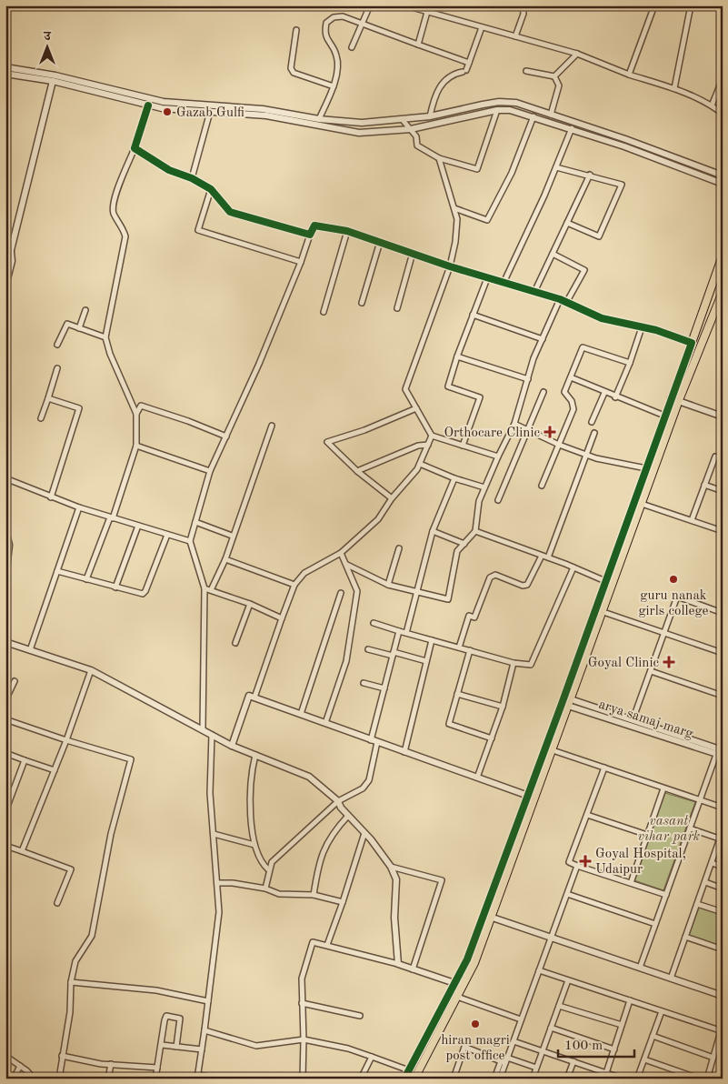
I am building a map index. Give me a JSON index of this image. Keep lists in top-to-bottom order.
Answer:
{
  "streets": {
    "street": ["arya samaj marg"]
  },
  "parks": ["vasant vihar park"],
  "places": {
    "other": ["Gazab Gulfi", "guru nanak girls college", "hiran magri post office"],
    "health": ["Orthocare Clinic", "Goyal Clinic", "Goyal Hospital, Udaipur"]
  },
  "scale_bar": "100 m",
  "north": "top"
}
